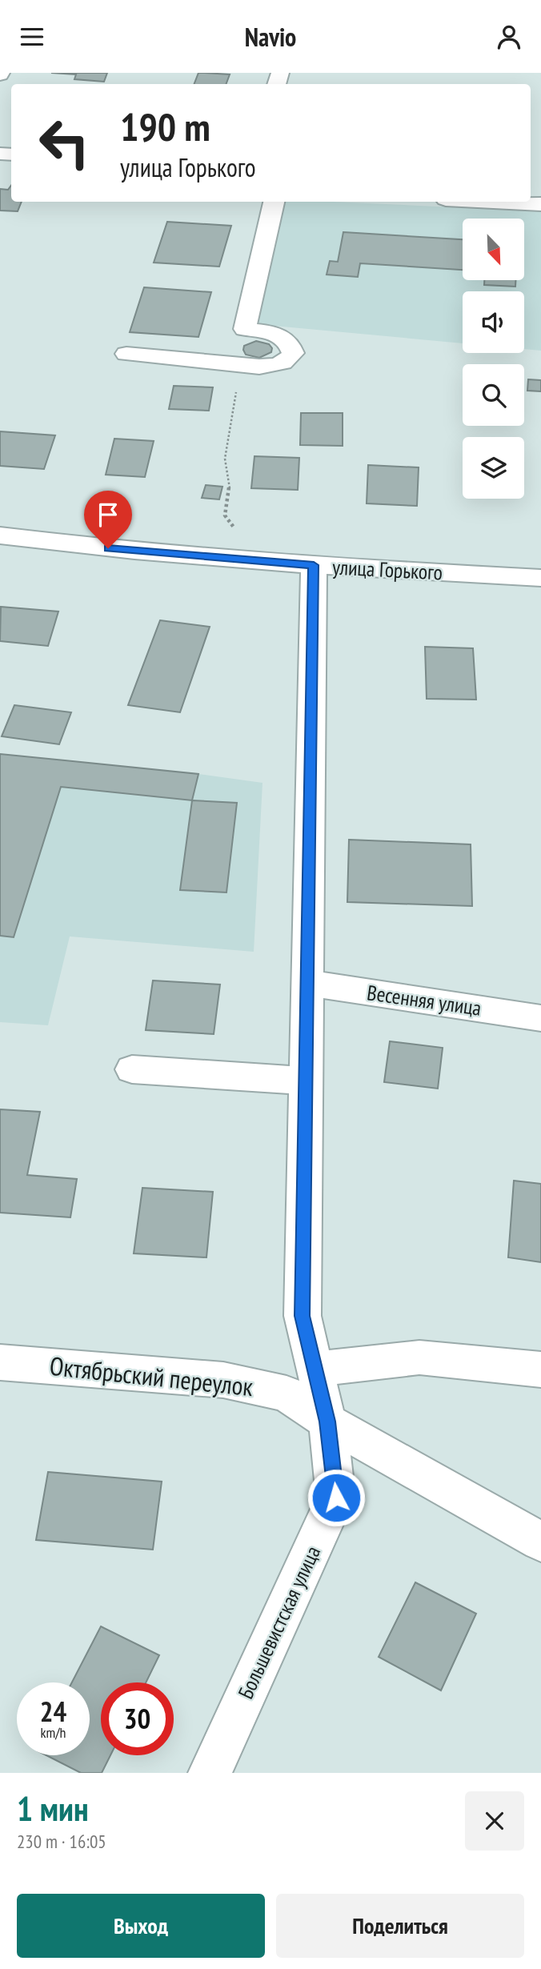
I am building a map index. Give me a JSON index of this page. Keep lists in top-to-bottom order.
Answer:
{
  "streets": {
    "street": [
      "улица Горького",
      "Весенняя улица",
      "Октябрьский переулок",
      "Большевистская улица"
    ]
  },
  "crossings": [
    ["улица Горького", "Большевистская улица"],
    ["Весенняя улица", "Большевистская улица"],
    ["Октябрьский переулок", "Большевистская улица"]
  ],
  "north": "bottom right",
  "page": {
    "header": "Navio",
    "turn": ["190 m", "улица Горького"],
    "speed": "24 km/h",
    "limit": "30",
    "heading": ["1 мин", "230 m · 16:05"],
    "buttons": ["Выход", "Поделиться"]
  }
}
